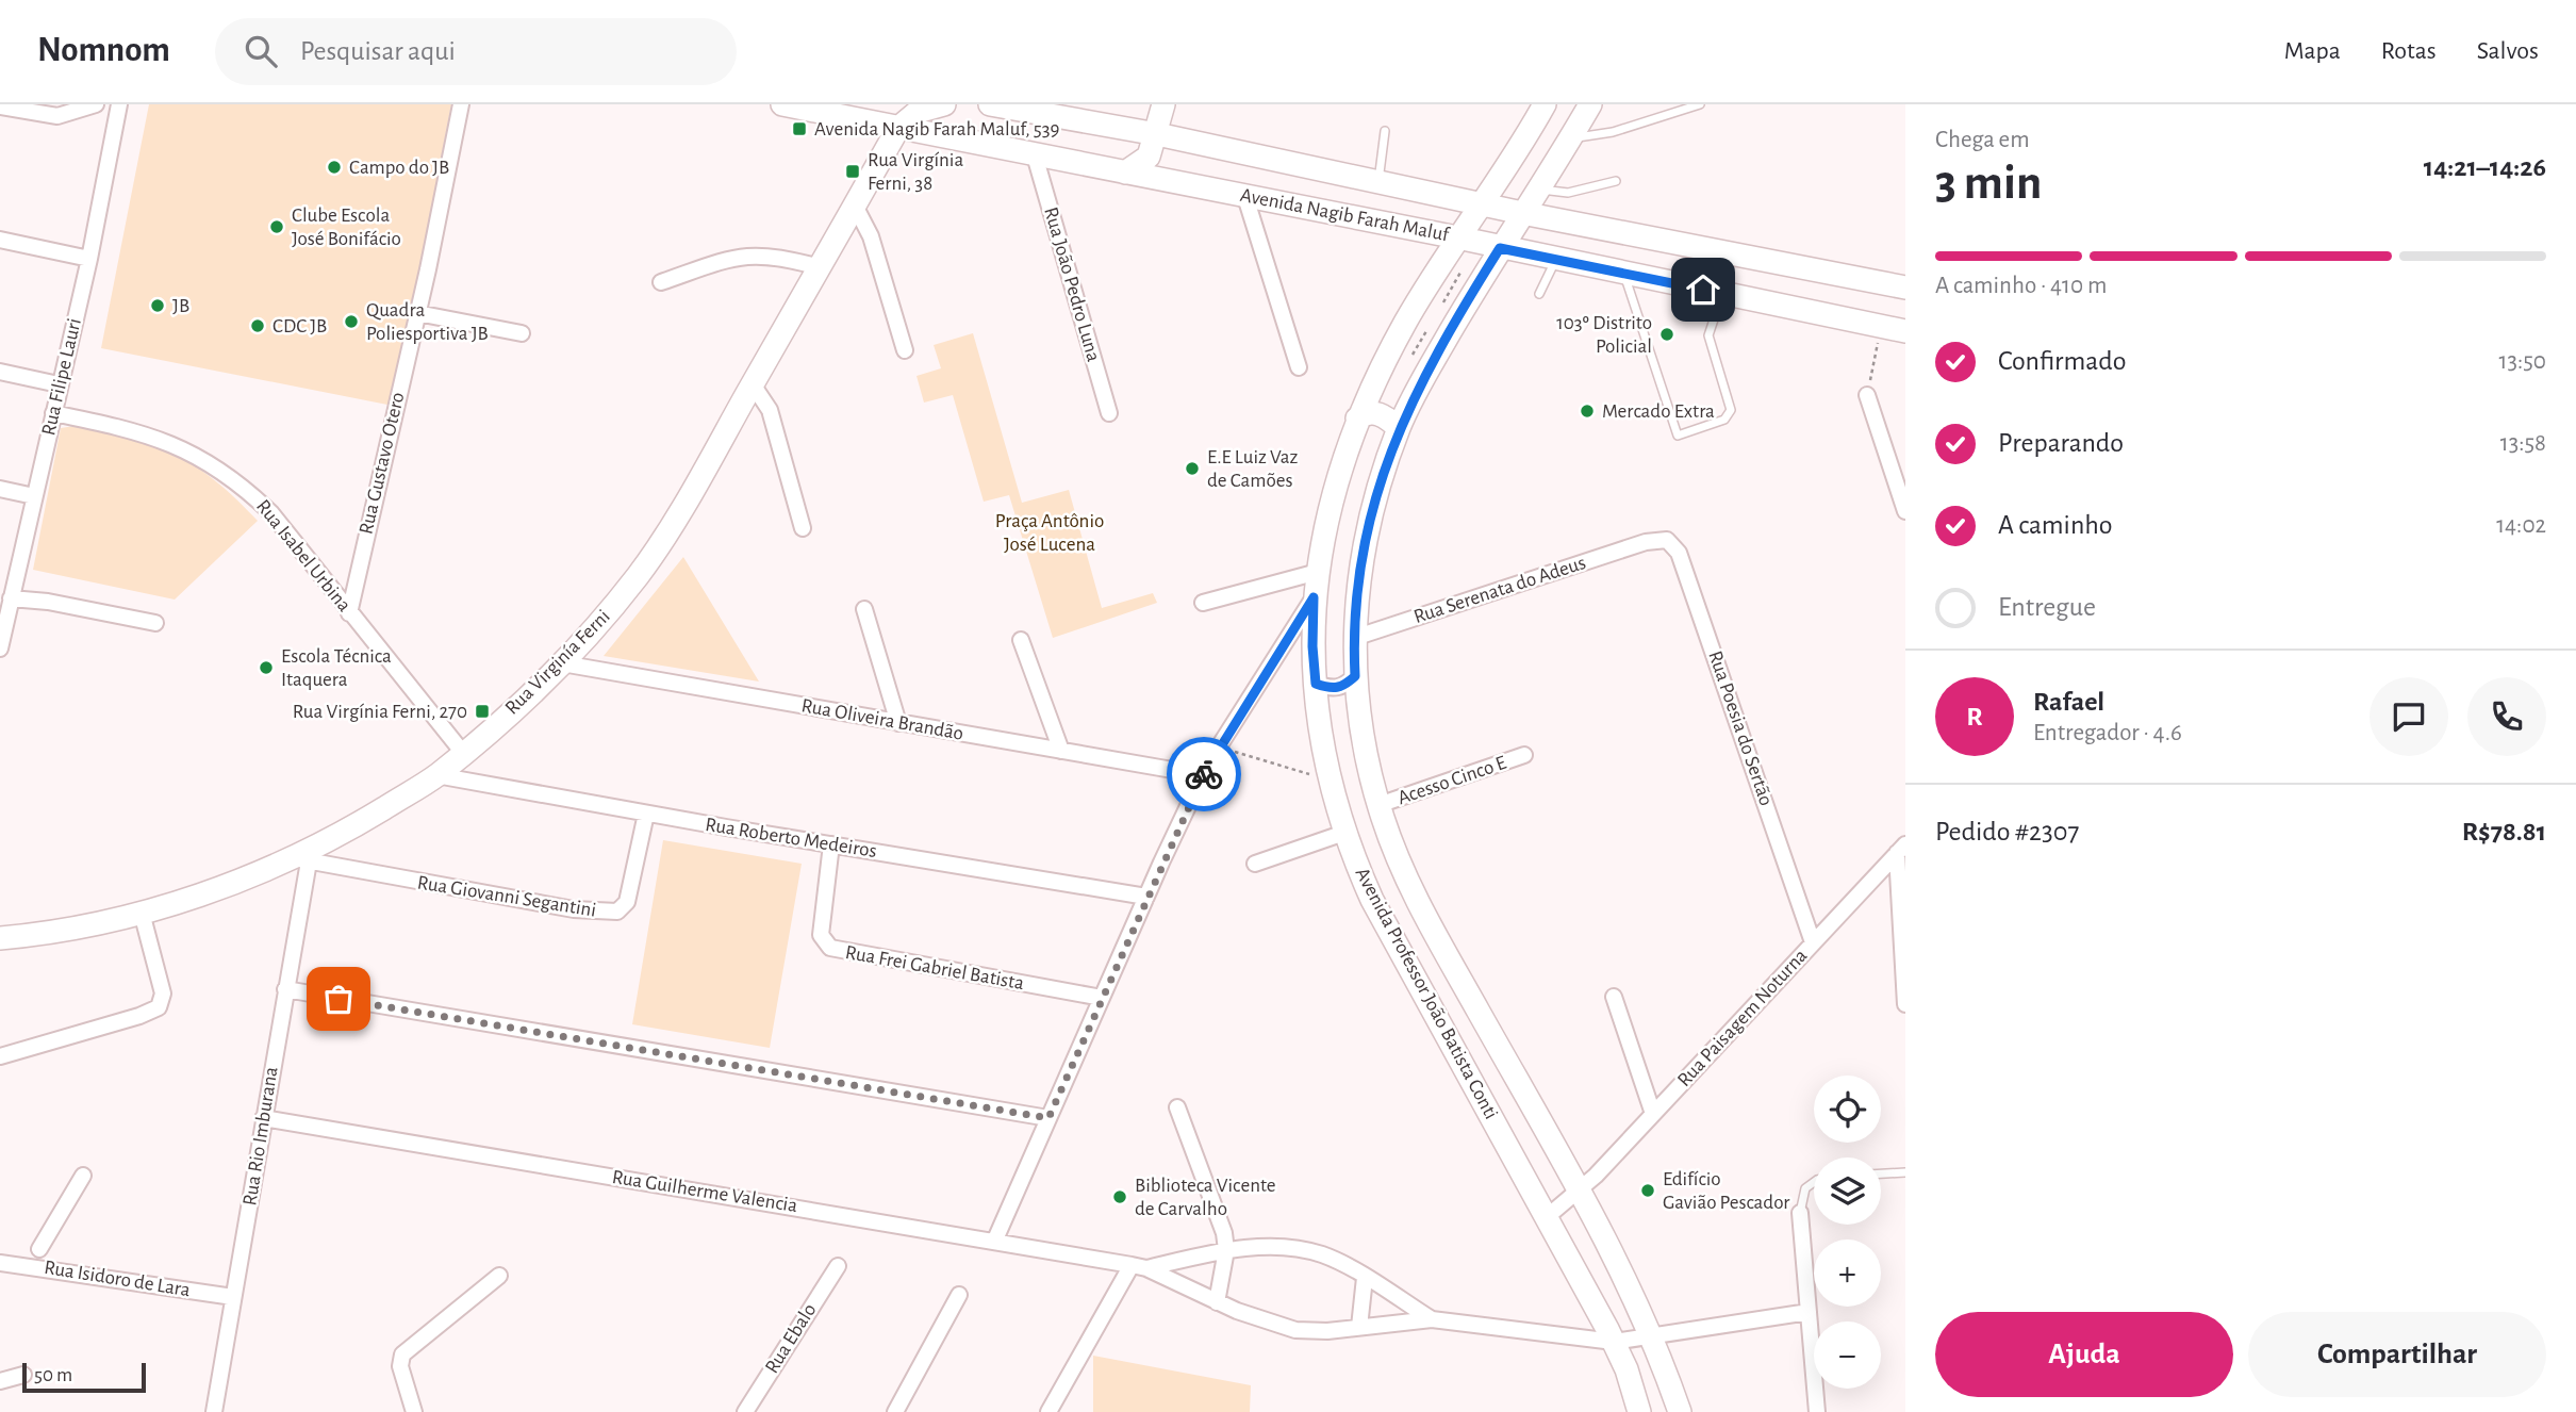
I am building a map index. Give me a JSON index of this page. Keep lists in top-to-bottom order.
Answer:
{
  "streets": {
    "main road": ["Avenida Nagib Farah Maluf", "Rua Virginía Ferni", "Avenida Professor João Batista Conti"],
    "street": [
      "Rua João Pedro Luna",
      "Rua Filipe Lauri",
      "Rua Gustavo Otero",
      "Rua Isabel Urbina",
      "Rua Serenata do Adeus",
      "Rua Oliveira Brandão",
      "Rua Poesia do Sertão",
      "Acesso Cinco E",
      "Rua Roberto Medeiros",
      "Rua Giovanni Segantini",
      "Rua Frei Gabriel Batista",
      "Rua Paisagem Noturna",
      "Rua Rio Imburana",
      "Rua Guilherme Valencia",
      "Rua Isidoro de Lara",
      "Rua Ebalo"
    ]
  },
  "crossings": [
    ["Avenida Nagib Farah Maluf", "Rua João Pedro Luna"],
    ["Avenida Nagib Farah Maluf", "Rua Virginía Ferni"],
    ["Avenida Nagib Farah Maluf", "Avenida Professor João Batista Conti"],
    ["Rua Filipe Lauri", "Rua Isabel Urbina"],
    ["Rua Gustavo Otero", "Rua Isabel Urbina"],
    ["Rua Isabel Urbina", "Rua Virginía Ferni"],
    ["Rua Serenata do Adeus", "Rua Poesia do Sertão"],
    ["Rua Serenata do Adeus", "Avenida Professor João Batista Conti"],
    ["Rua Virginía Ferni", "Rua Oliveira Brandão"],
    ["Rua Virginía Ferni", "Rua Roberto Medeiros"],
    ["Rua Virginía Ferni", "Rua Giovanni Segantini"],
    ["Rua Virginía Ferni", "Rua Rio Imburana"],
    ["Rua Poesia do Sertão", "Rua Paisagem Noturna"],
    ["Acesso Cinco E", "Avenida Professor João Batista Conti"],
    ["Rua Roberto Medeiros", "Rua Giovanni Segantini"],
    ["Rua Roberto Medeiros", "Rua Frei Gabriel Batista"],
    ["Rua Giovanni Segantini", "Rua Rio Imburana"],
    ["Avenida Professor João Batista Conti", "Rua Paisagem Noturna"],
    ["Avenida Professor João Batista Conti", "Rua Guilherme Valencia"],
    ["Rua Rio Imburana", "Rua Guilherme Valencia"],
    ["Rua Rio Imburana", "Rua Isidoro de Lara"]
  ],
  "parks": ["Praça Antônio José Lucena"],
  "places": {
    "transit": ["Avenida Nagib Farah Maluf, 539", "Rua Virgínia Ferni, 38", "Rua Virgínia Ferni, 270"],
    "other": [
      "Campo do JB",
      "Clube Escola José Bonifácio",
      "JB",
      "Quadra Poliesportiva JB",
      "CDC JB",
      "103º Distrito Policial",
      "Mercado Extra",
      "E.E Luiz Vaz de Camões",
      "Escola Técnica Itaquera",
      "Edifício Gavião Pescador",
      "Biblioteca Vicente de Carvalho"
    ]
  },
  "scale_bar": "50 m",
  "page": {
    "header": "Nomnom",
    "search": "Pesquisar aqui",
    "nav": ["Mapa", "Rotas", "Salvos"],
    "heading": ["3 min", "Chega em", "14:21–14:26"],
    "panel": [
      "Rafael",
      "Entregador · 4.6",
      "Pedido #2307",
      "R$78.81"
    ],
    "bar": "A caminho · 410 m",
    "list": [
      ["Confirmado", "13:50"],
      ["Preparando", "13:58"],
      ["A caminho", "14:02"],
      "Entregue"
    ],
    "round": "R",
    "map_buttons": ["+", "−"],
    "buttons": ["Ajuda", "Compartilhar"],
    "scale": "50 m"
  }
}
